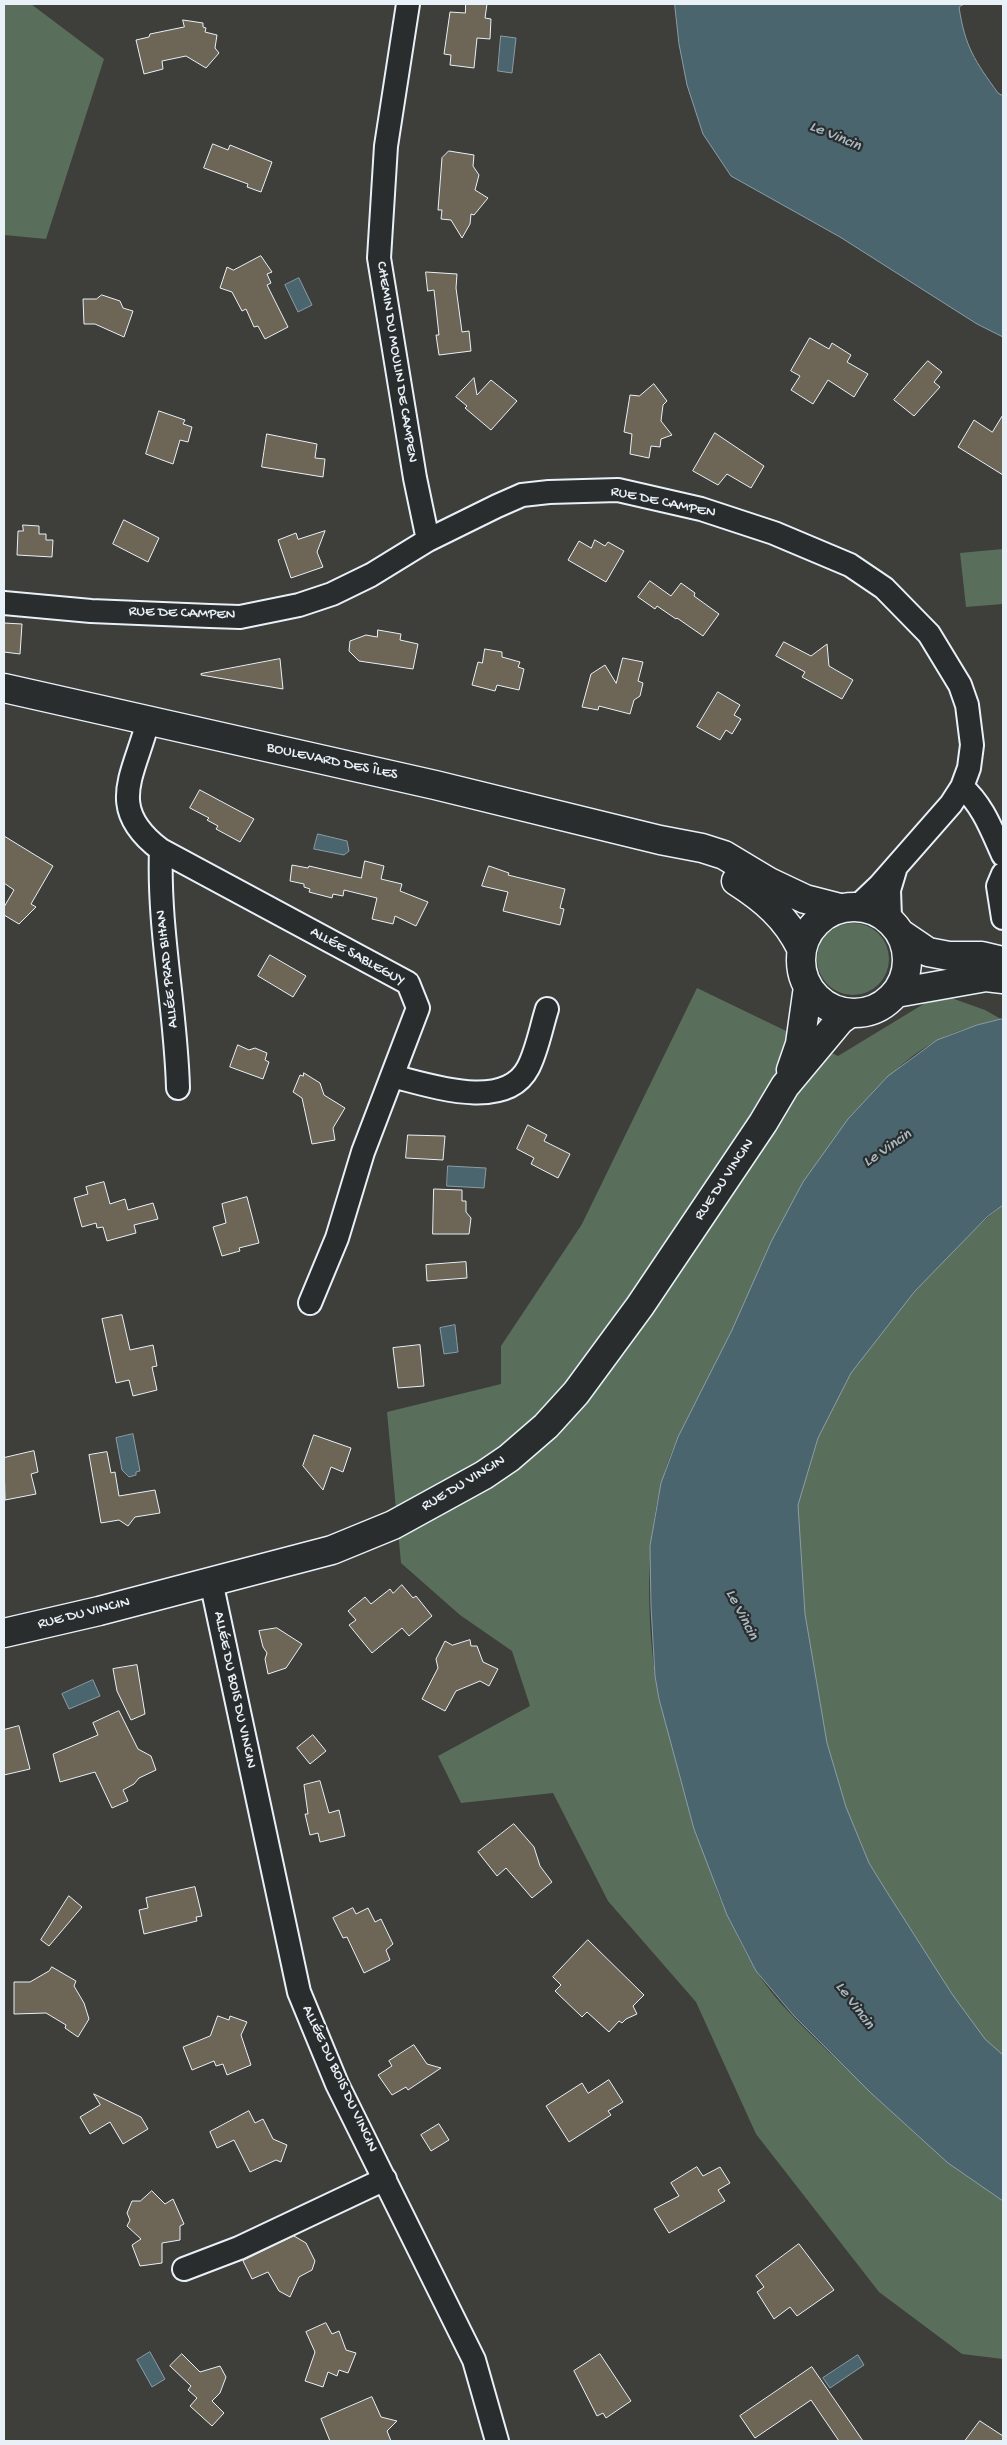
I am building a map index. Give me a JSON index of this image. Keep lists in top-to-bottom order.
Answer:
{
  "streets": {
    "main road": ["BOULEVARD DES ÎLES", "RUE DU VINCIN"],
    "street": [
      "CHEMIN DU MOULIN DE CAMPEN",
      "RUE DE CAMPEN",
      "ALLÉE SABLEGUY",
      "ALLÉE PRAD BIHAN",
      "ALLÉE DU BOIS DU VINCIN"
    ]
  },
  "crossings": [
    ["CHEMIN DU MOULIN DE CAMPEN", "RUE DE CAMPEN"],
    ["RUE DE CAMPEN", "BOULEVARD DES ÎLES"],
    ["RUE DE CAMPEN", "RUE DU VINCIN"],
    ["BOULEVARD DES ÎLES", "ALLÉE SABLEGUY"],
    ["BOULEVARD DES ÎLES", "RUE DU VINCIN"],
    ["ALLÉE SABLEGUY", "ALLÉE PRAD BIHAN"],
    ["RUE DU VINCIN", "ALLÉE DU BOIS DU VINCIN"]
  ],
  "water": ["Le Vincin"]
}
